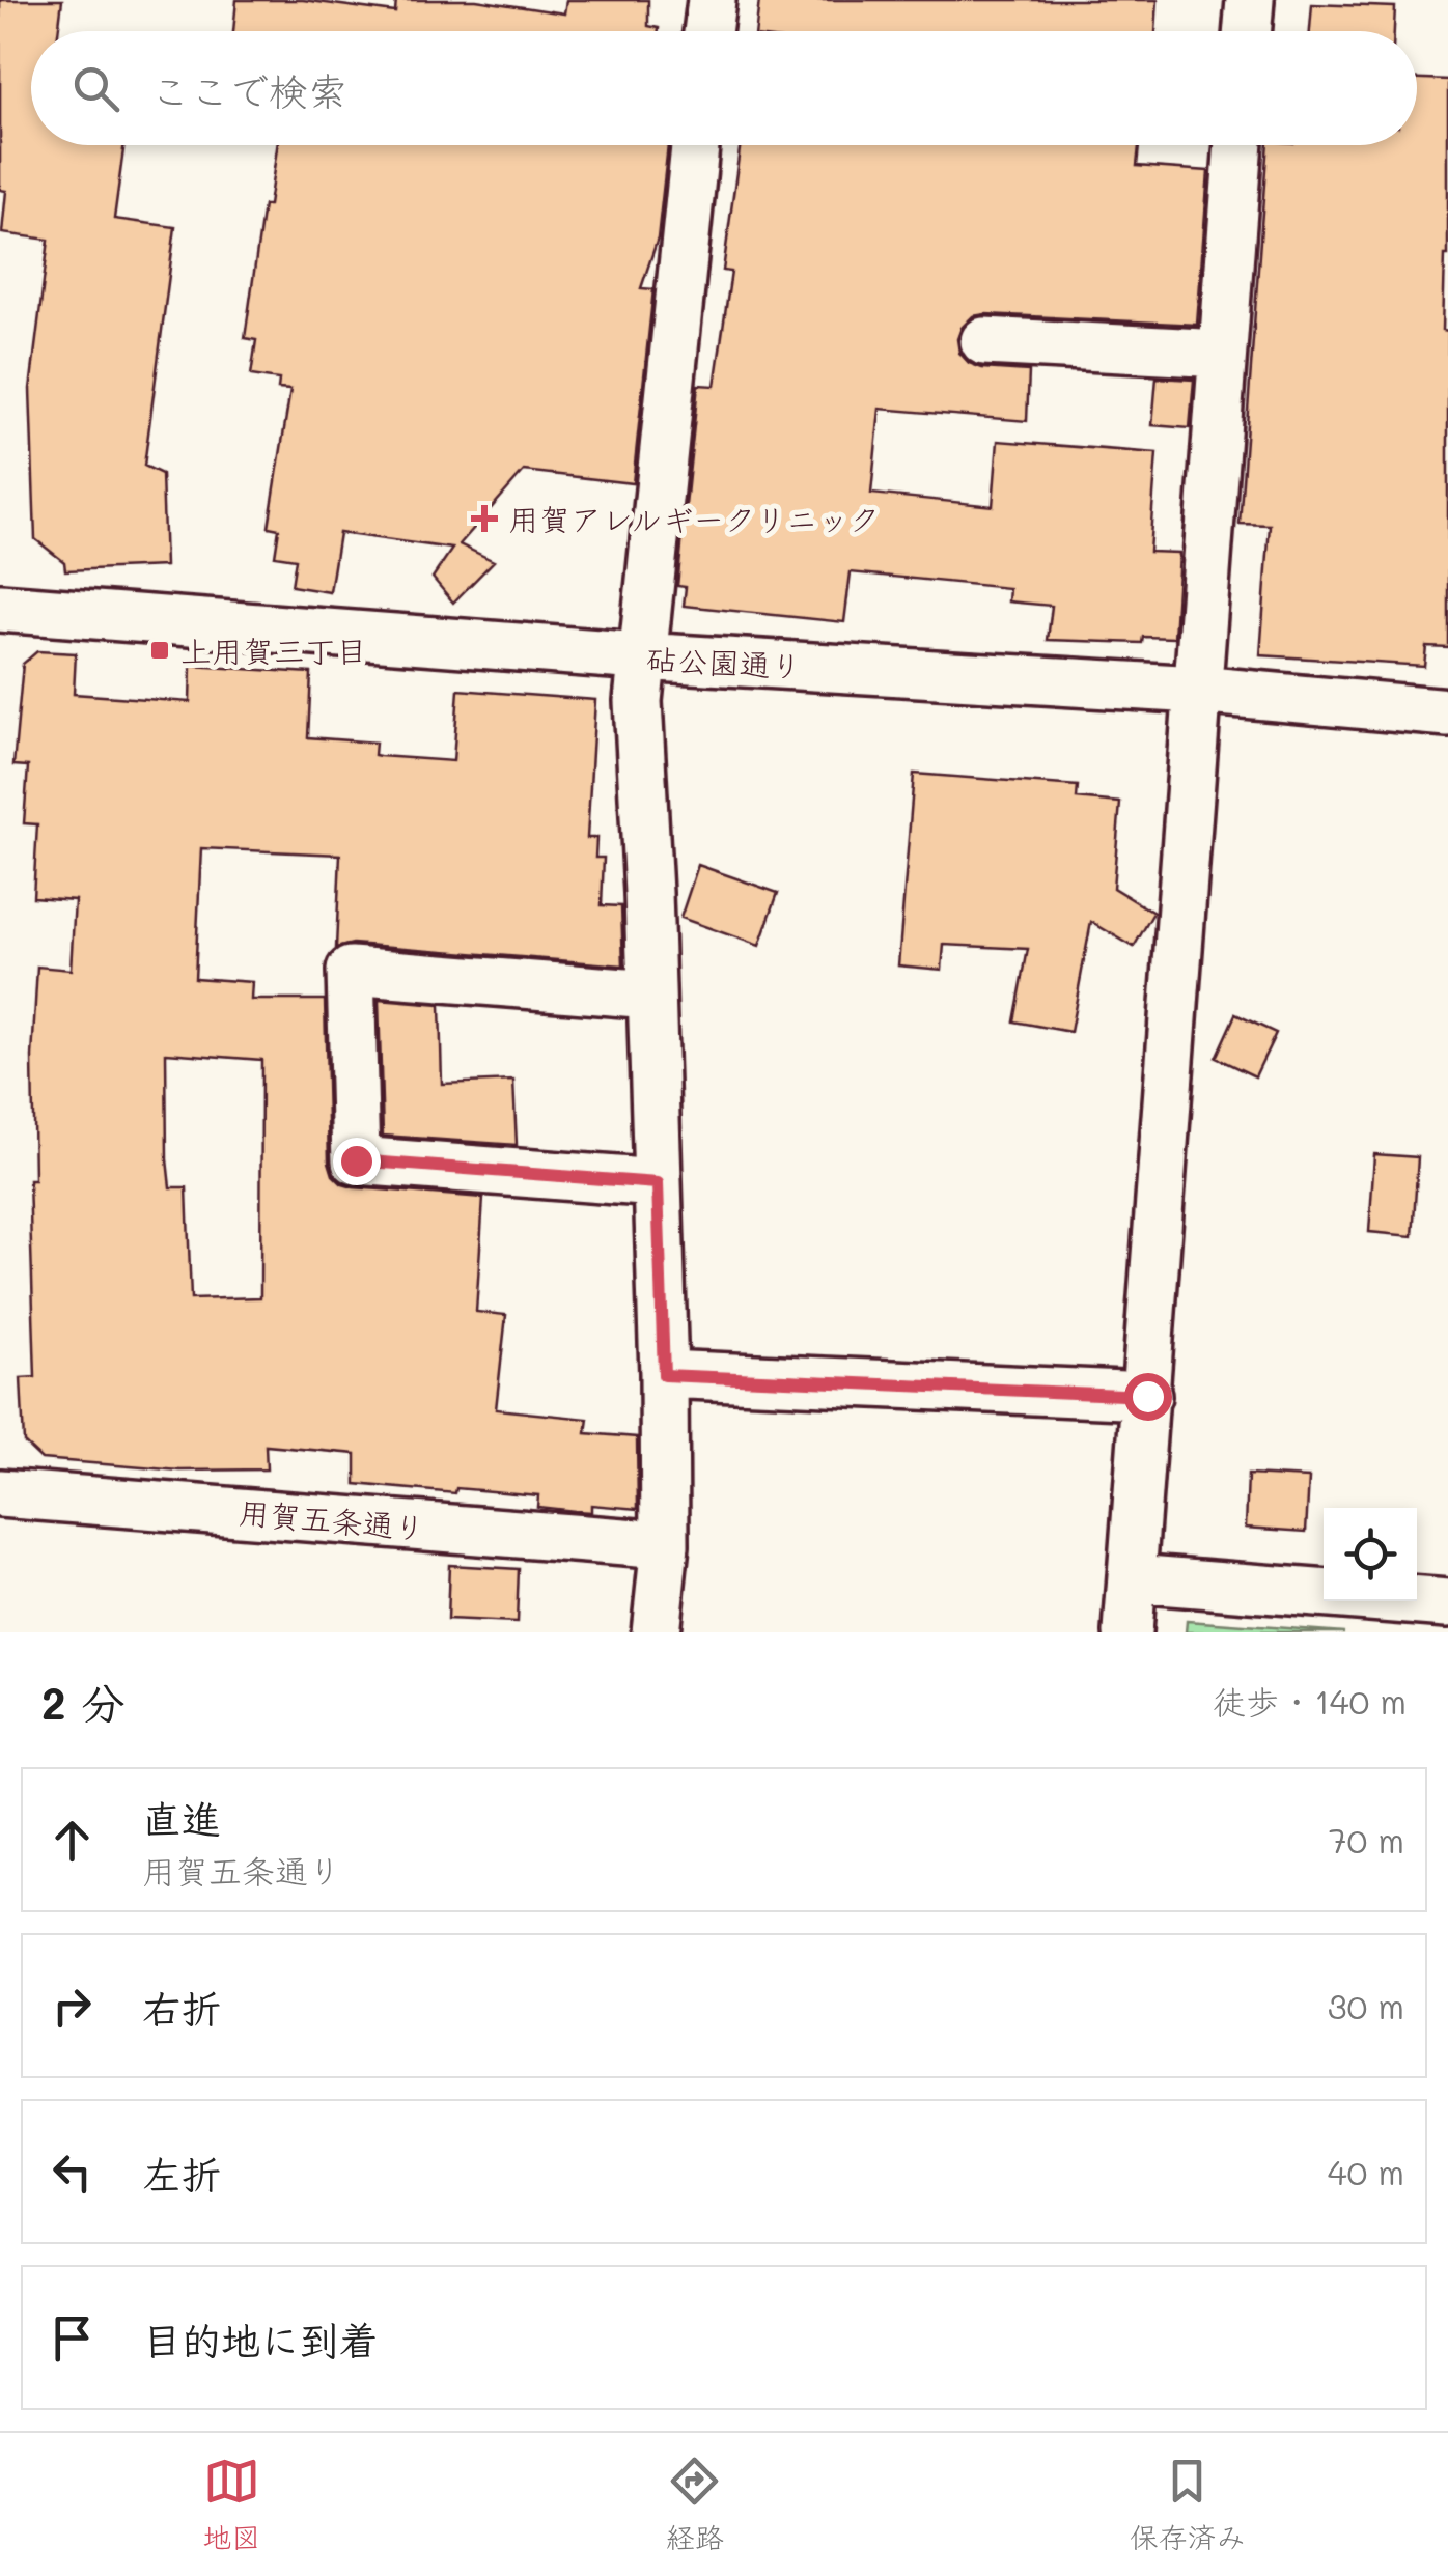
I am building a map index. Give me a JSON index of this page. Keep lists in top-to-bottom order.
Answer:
{
  "streets": {
    "street": ["砧公園通り", "用賀五条通り"]
  },
  "places": {
    "health": ["用賀アレルギークリニック"],
    "transit": ["上用賀三丁目"]
  },
  "page": {
    "search": "ここで検索",
    "heading": ["2 分", "徒歩 · 140 m"],
    "list": [
      ["直進", "用賀五条通り", "70 m"],
      ["右折", "30 m"],
      ["左折", "40 m"],
      "目的地に到着"
    ],
    "nav": ["地図", "経路", "保存済み"]
  }
}
